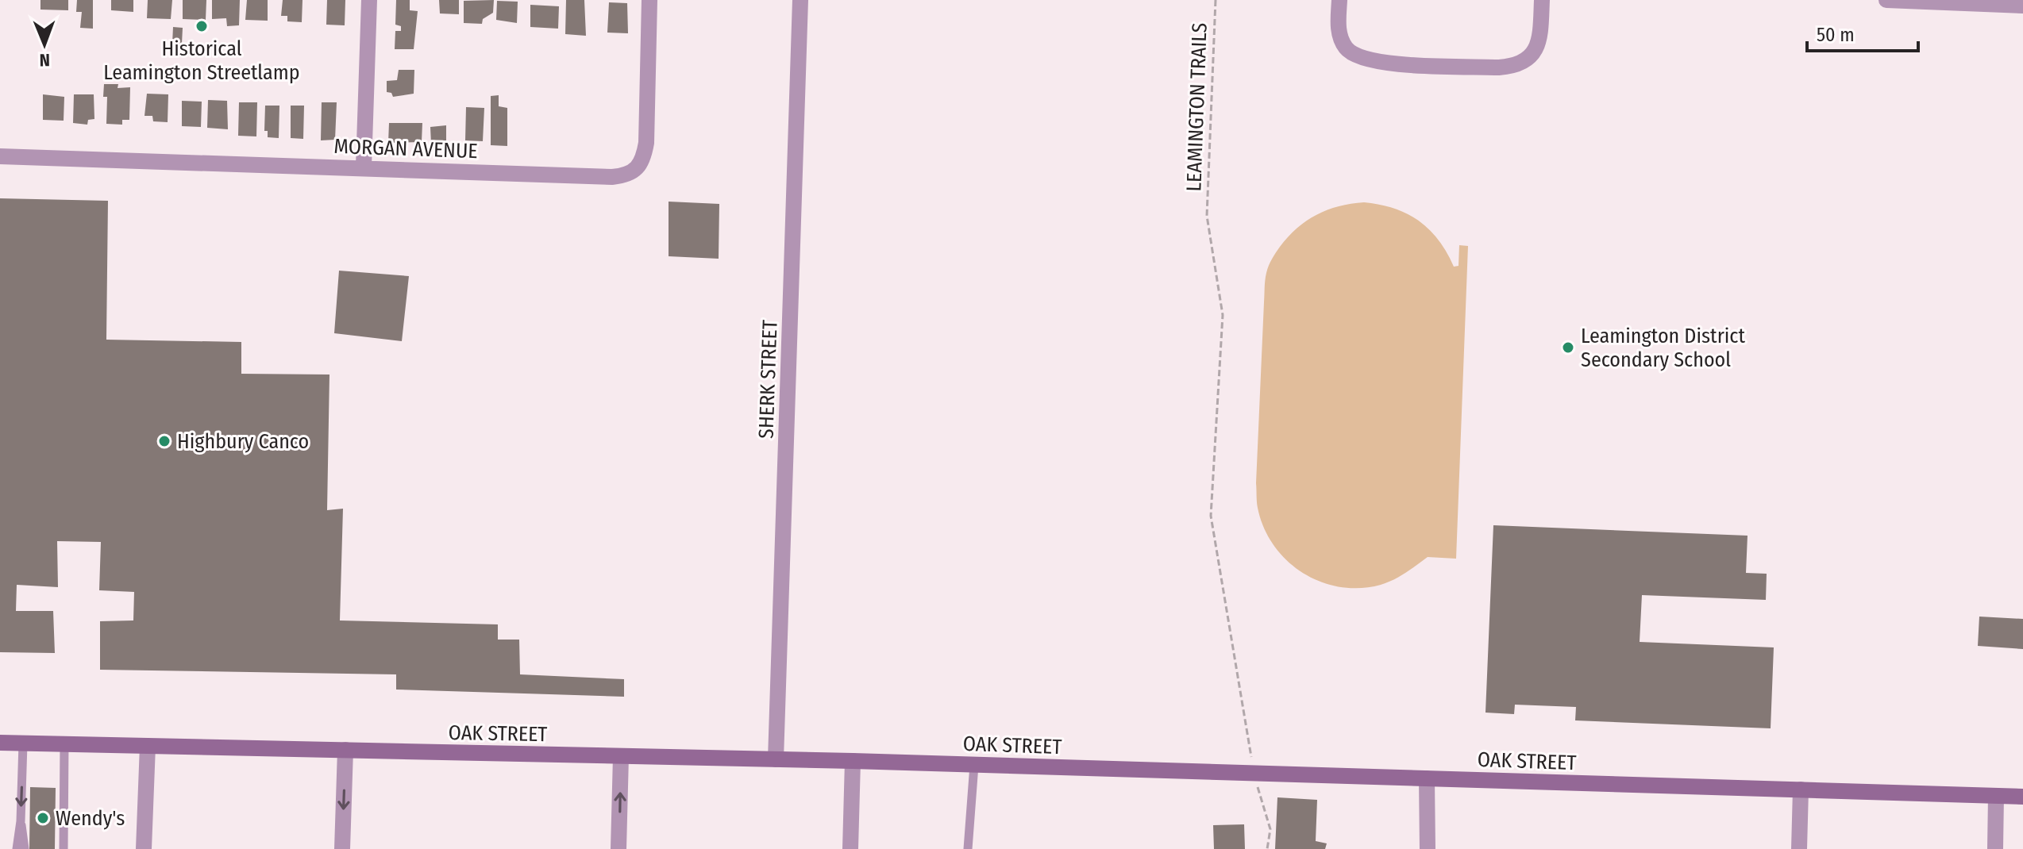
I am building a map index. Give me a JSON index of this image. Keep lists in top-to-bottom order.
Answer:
{
  "streets": {
    "main road": ["OAK STREET"],
    "street": ["MORGAN AVENUE", "SHERK STREET"],
    "path": ["LEAMINGTON TRAILS"]
  },
  "crossings": [
    ["LEAMINGTON TRAILS", "OAK STREET"],
    ["SHERK STREET", "OAK STREET"]
  ],
  "places": [
    "Historical Leamington Streetlamp",
    "Leamington District Secondary School",
    "Highbury Canco",
    "Wendy's"
  ],
  "scale_bar": "50 m",
  "north": "bottom"
}
